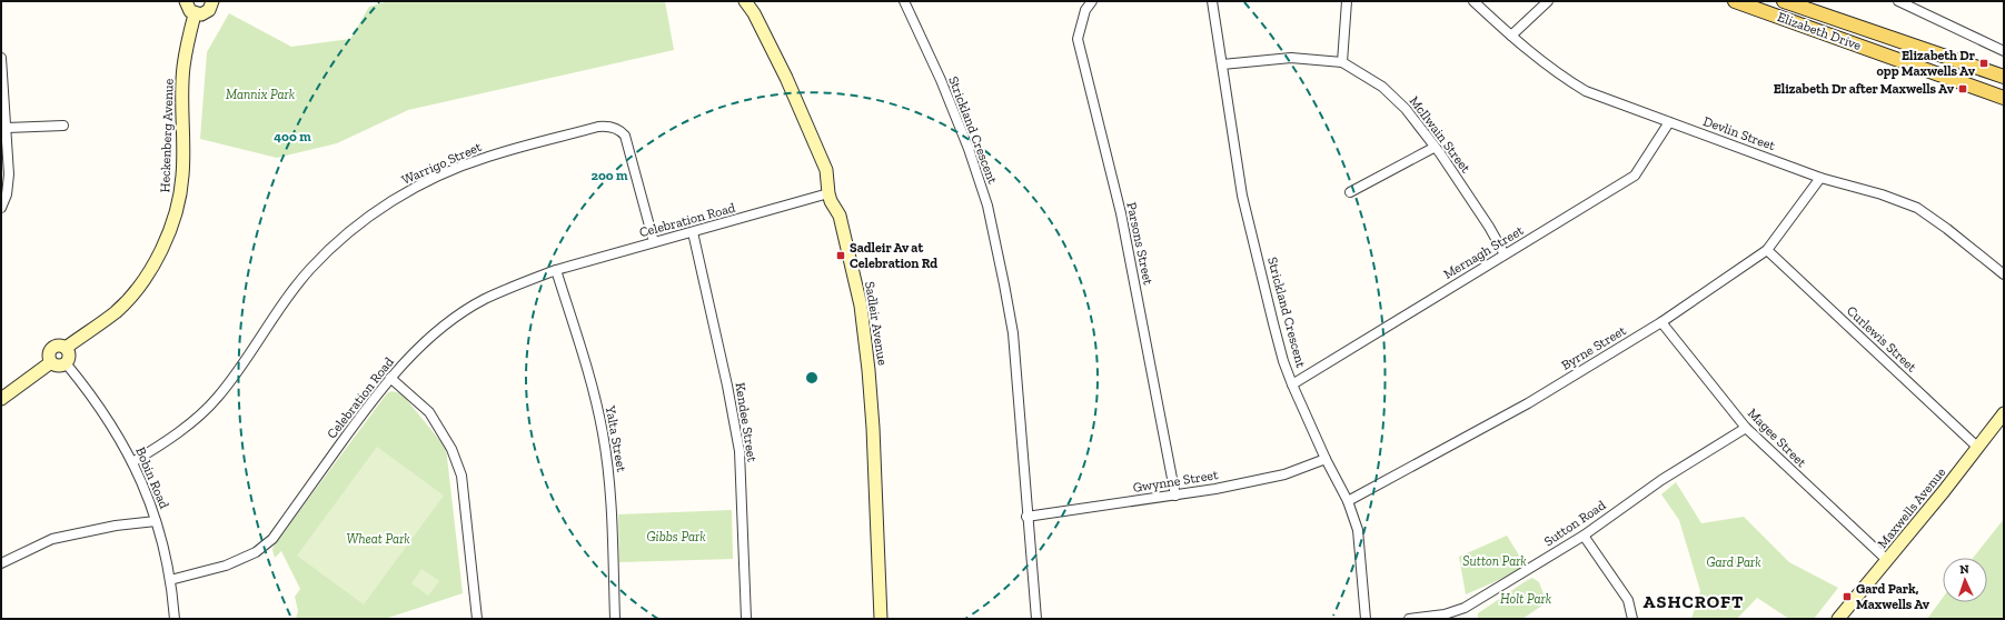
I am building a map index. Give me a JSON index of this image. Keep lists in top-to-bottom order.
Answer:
{
  "streets": {
    "main road": ["Elizabeth Drive"],
    "street": [
      "Strickland Crescent",
      "Devlin Street",
      "McIlwain Street",
      "Heckenberg Avenue",
      "Warrigo Street",
      "Celebration Road",
      "Parsons Street",
      "Mernagh Street",
      "Sadleir Avenue",
      "Curlewis Street",
      "Byrne Street",
      "Kendee Street",
      "Magee Street",
      "Yalta Street",
      "Bobin Road",
      "Gwynne Street",
      "Maxwells Avenue",
      "Sutton Road"
    ]
  },
  "crossings": [
    ["Strickland Crescent", "McIlwain Street"],
    ["Strickland Crescent", "Mernagh Street"],
    ["Strickland Crescent", "Byrne Street"],
    ["Strickland Crescent", "Gwynne Street"],
    ["Devlin Street", "Mernagh Street"],
    ["Devlin Street", "Byrne Street"],
    ["McIlwain Street", "Mernagh Street"],
    ["Heckenberg Avenue", "Bobin Road"],
    ["Warrigo Street", "Celebration Road"],
    ["Warrigo Street", "Bobin Road"],
    ["Celebration Road", "Sadleir Avenue"],
    ["Celebration Road", "Kendee Street"],
    ["Celebration Road", "Yalta Street"],
    ["Celebration Road", "Bobin Road"],
    ["Parsons Street", "Gwynne Street"],
    ["Curlewis Street", "Byrne Street"],
    ["Curlewis Street", "Maxwells Avenue"],
    ["Byrne Street", "Magee Street"],
    ["Magee Street", "Maxwells Avenue"],
    ["Magee Street", "Sutton Road"]
  ],
  "districts": ["ASHCROFT"],
  "parks": [
    "Mannix Park",
    "Gibbs Park",
    "Wheat Park",
    "Sutton Park",
    "Gard Park",
    "Holt Park"
  ],
  "places": {
    "transit": [
      "Elizabeth Dr opp Maxwells Av",
      "Elizabeth Dr after Maxwells Av",
      "Sadleir Av at Celebration Rd",
      "Gard Park, Maxwells Av"
    ]
  },
  "north": "top",
  "rings": ["400 m", "200 m"]
}
